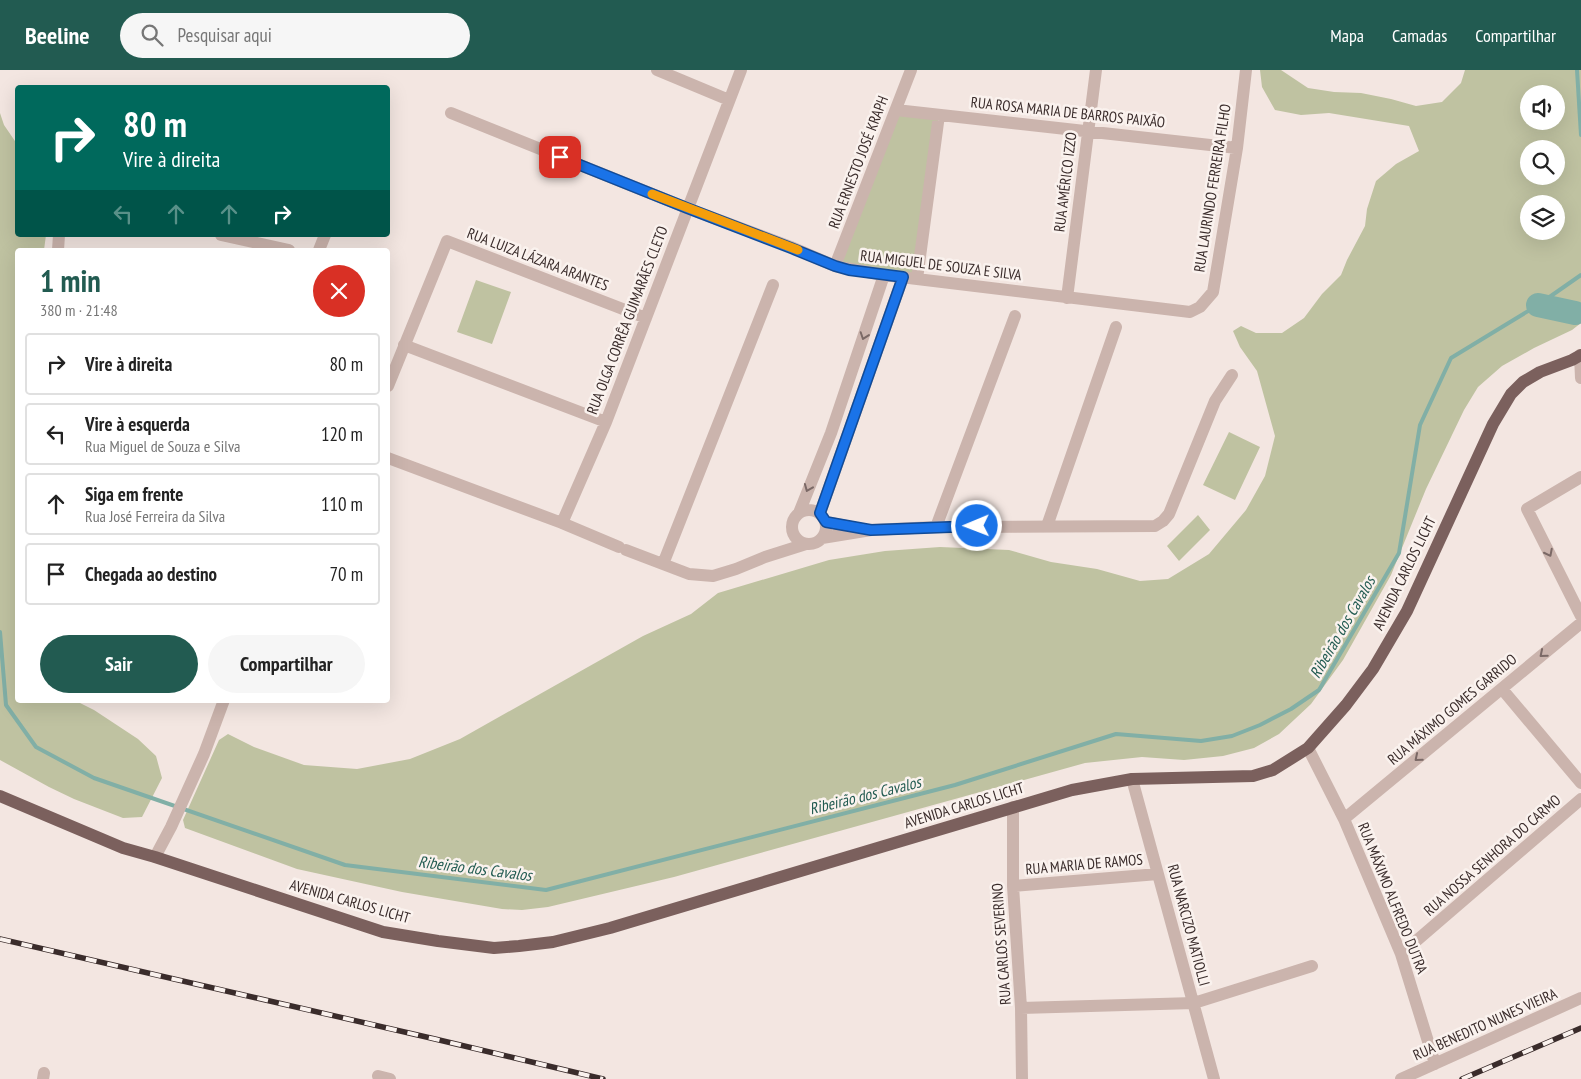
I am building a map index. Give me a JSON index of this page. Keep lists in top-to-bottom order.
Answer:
{
  "streets": {
    "main road": ["AVENIDA CARLOS LICHT"],
    "street": [
      "RUA ROSA MARIA DE BARROS PAIXÃO",
      "RUA ERNESTO JOSÉ KRAPH",
      "RUA AMÉRICO IZZO",
      "RUA LAURINDO FERREIRA FILHO",
      "RUA LUIZA LÁZARA ARANTES",
      "RUA MIGUEL DE SOUZA E SILVA",
      "RUA OLGA CORRÊA GUIMARÃES CLETO",
      "RUA MÁXIMO GOMES GARRIDO",
      "RUA NOSSA SENHORA DO CARMO",
      "RUA MARIA DE RAMOS",
      "RUA MÁXIMO ALFREDO DUTRA",
      "RUA NARCIZO MATIOLLI",
      "RUA CARLOS SEVERINO",
      "RUA BENEDITO NUNES VIEIRA"
    ]
  },
  "crossings": [
    ["RUA ROSA MARIA DE BARROS PAIXÃO", "RUA ERNESTO JOSÉ KRAPH"],
    ["RUA ROSA MARIA DE BARROS PAIXÃO", "RUA AMÉRICO IZZO"],
    ["RUA ROSA MARIA DE BARROS PAIXÃO", "RUA LAURINDO FERREIRA FILHO"],
    ["RUA ERNESTO JOSÉ KRAPH", "RUA MIGUEL DE SOUZA E SILVA"],
    ["RUA AMÉRICO IZZO", "RUA MIGUEL DE SOUZA E SILVA"],
    ["RUA LAURINDO FERREIRA FILHO", "RUA MIGUEL DE SOUZA E SILVA"],
    ["RUA LUIZA LÁZARA ARANTES", "RUA OLGA CORRÊA GUIMARÃES CLETO"],
    ["RUA MIGUEL DE SOUZA E SILVA", "RUA OLGA CORRÊA GUIMARÃES CLETO"],
    ["AVENIDA CARLOS LICHT", "RUA MÁXIMO ALFREDO DUTRA"],
    ["AVENIDA CARLOS LICHT", "RUA NARCIZO MATIOLLI"],
    ["AVENIDA CARLOS LICHT", "RUA CARLOS SEVERINO"],
    ["RUA MÁXIMO GOMES GARRIDO", "RUA MÁXIMO ALFREDO DUTRA"],
    ["RUA NOSSA SENHORA DO CARMO", "RUA MÁXIMO ALFREDO DUTRA"],
    ["RUA MARIA DE RAMOS", "RUA NARCIZO MATIOLLI"],
    ["RUA MARIA DE RAMOS", "RUA CARLOS SEVERINO"],
    ["RUA MÁXIMO ALFREDO DUTRA", "RUA BENEDITO NUNES VIEIRA"]
  ],
  "one_way": ["RUA MÁXIMO GOMES GARRIDO"],
  "water": ["Ribeirão dos Cavalos"],
  "page": {
    "header": "Beeline",
    "search": "Pesquisar aqui",
    "nav": ["Mapa", "Camadas", "Compartilhar"],
    "turn": ["80 m", "Vire à direita"],
    "heading": ["1 min", "380 m · 21:48"],
    "list": [
      {
        "name": "Vire à direita",
        "value": "80 m"
      },
      {
        "name": "Vire à esquerda",
        "note": "Rua Miguel de Souza e Silva",
        "value": "120 m"
      },
      {
        "name": "Siga em frente",
        "note": "Rua José Ferreira da Silva",
        "value": "110 m"
      },
      {
        "name": "Chegada ao destino",
        "value": "70 m"
      }
    ],
    "buttons": ["Sair", "Compartilhar"]
  }
}
